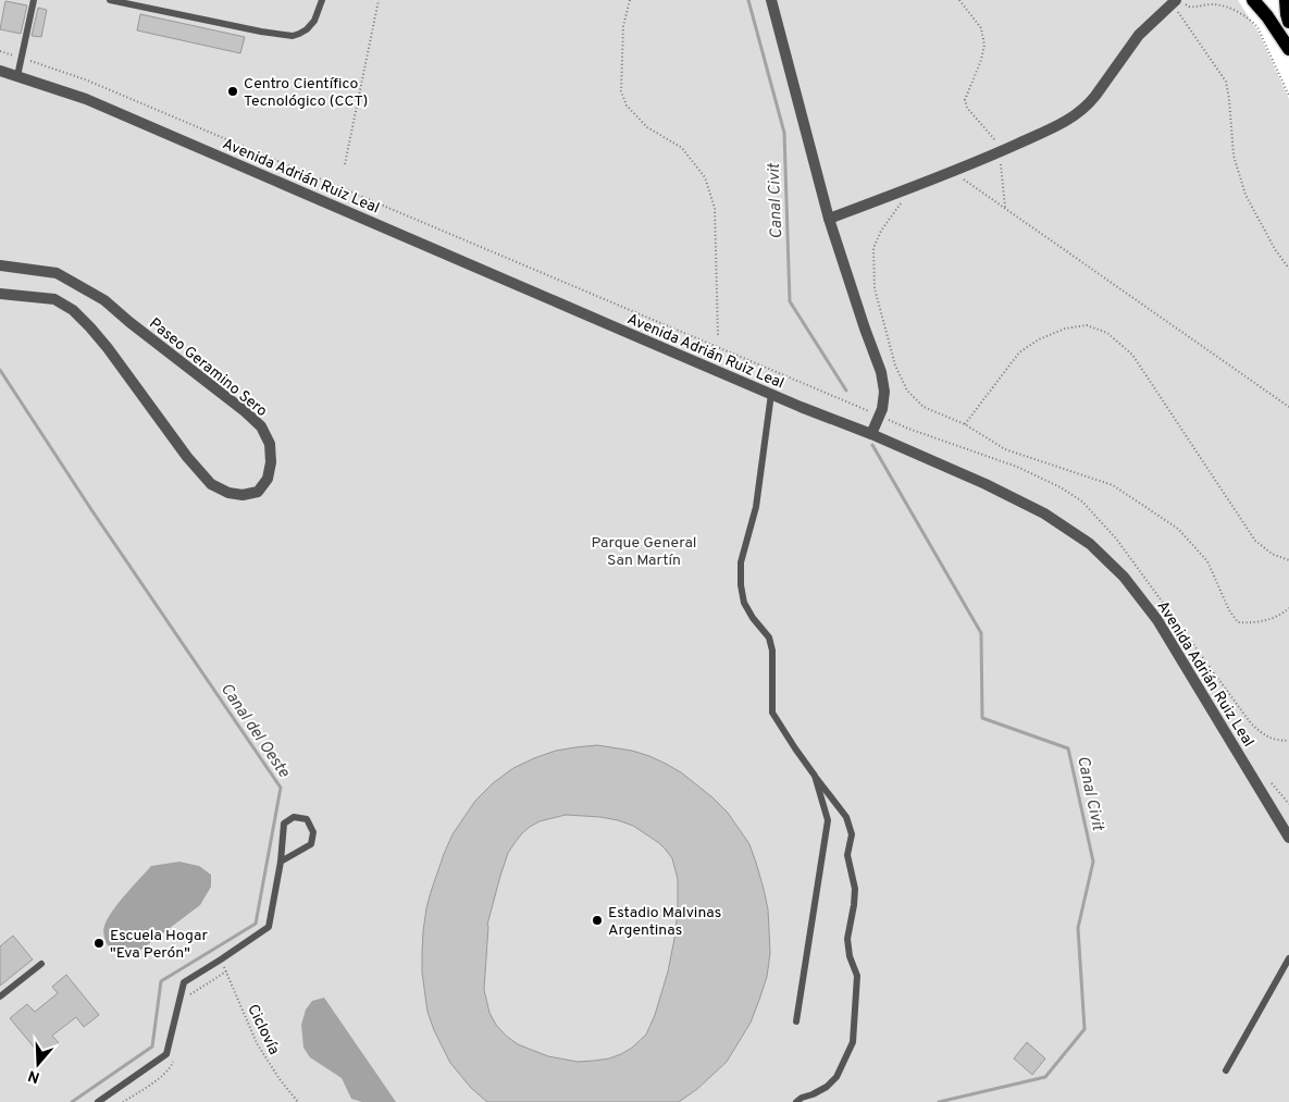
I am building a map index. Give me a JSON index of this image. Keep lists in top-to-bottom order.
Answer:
{
  "streets": {
    "street": ["Avenida Adrián Ruiz Leal", "Paseo Geramino Sero"],
    "path": ["Ciclovía"]
  },
  "water": ["Canal Civit", "Canal del Oeste"],
  "parks": ["Parque General San Martín"],
  "places": ["Centro Científico Tecnológico (CCT)", "Estadio Malvinas Argentinas", "Escuela Hogar \"Eva Perón\""],
  "north": "bottom"
}
